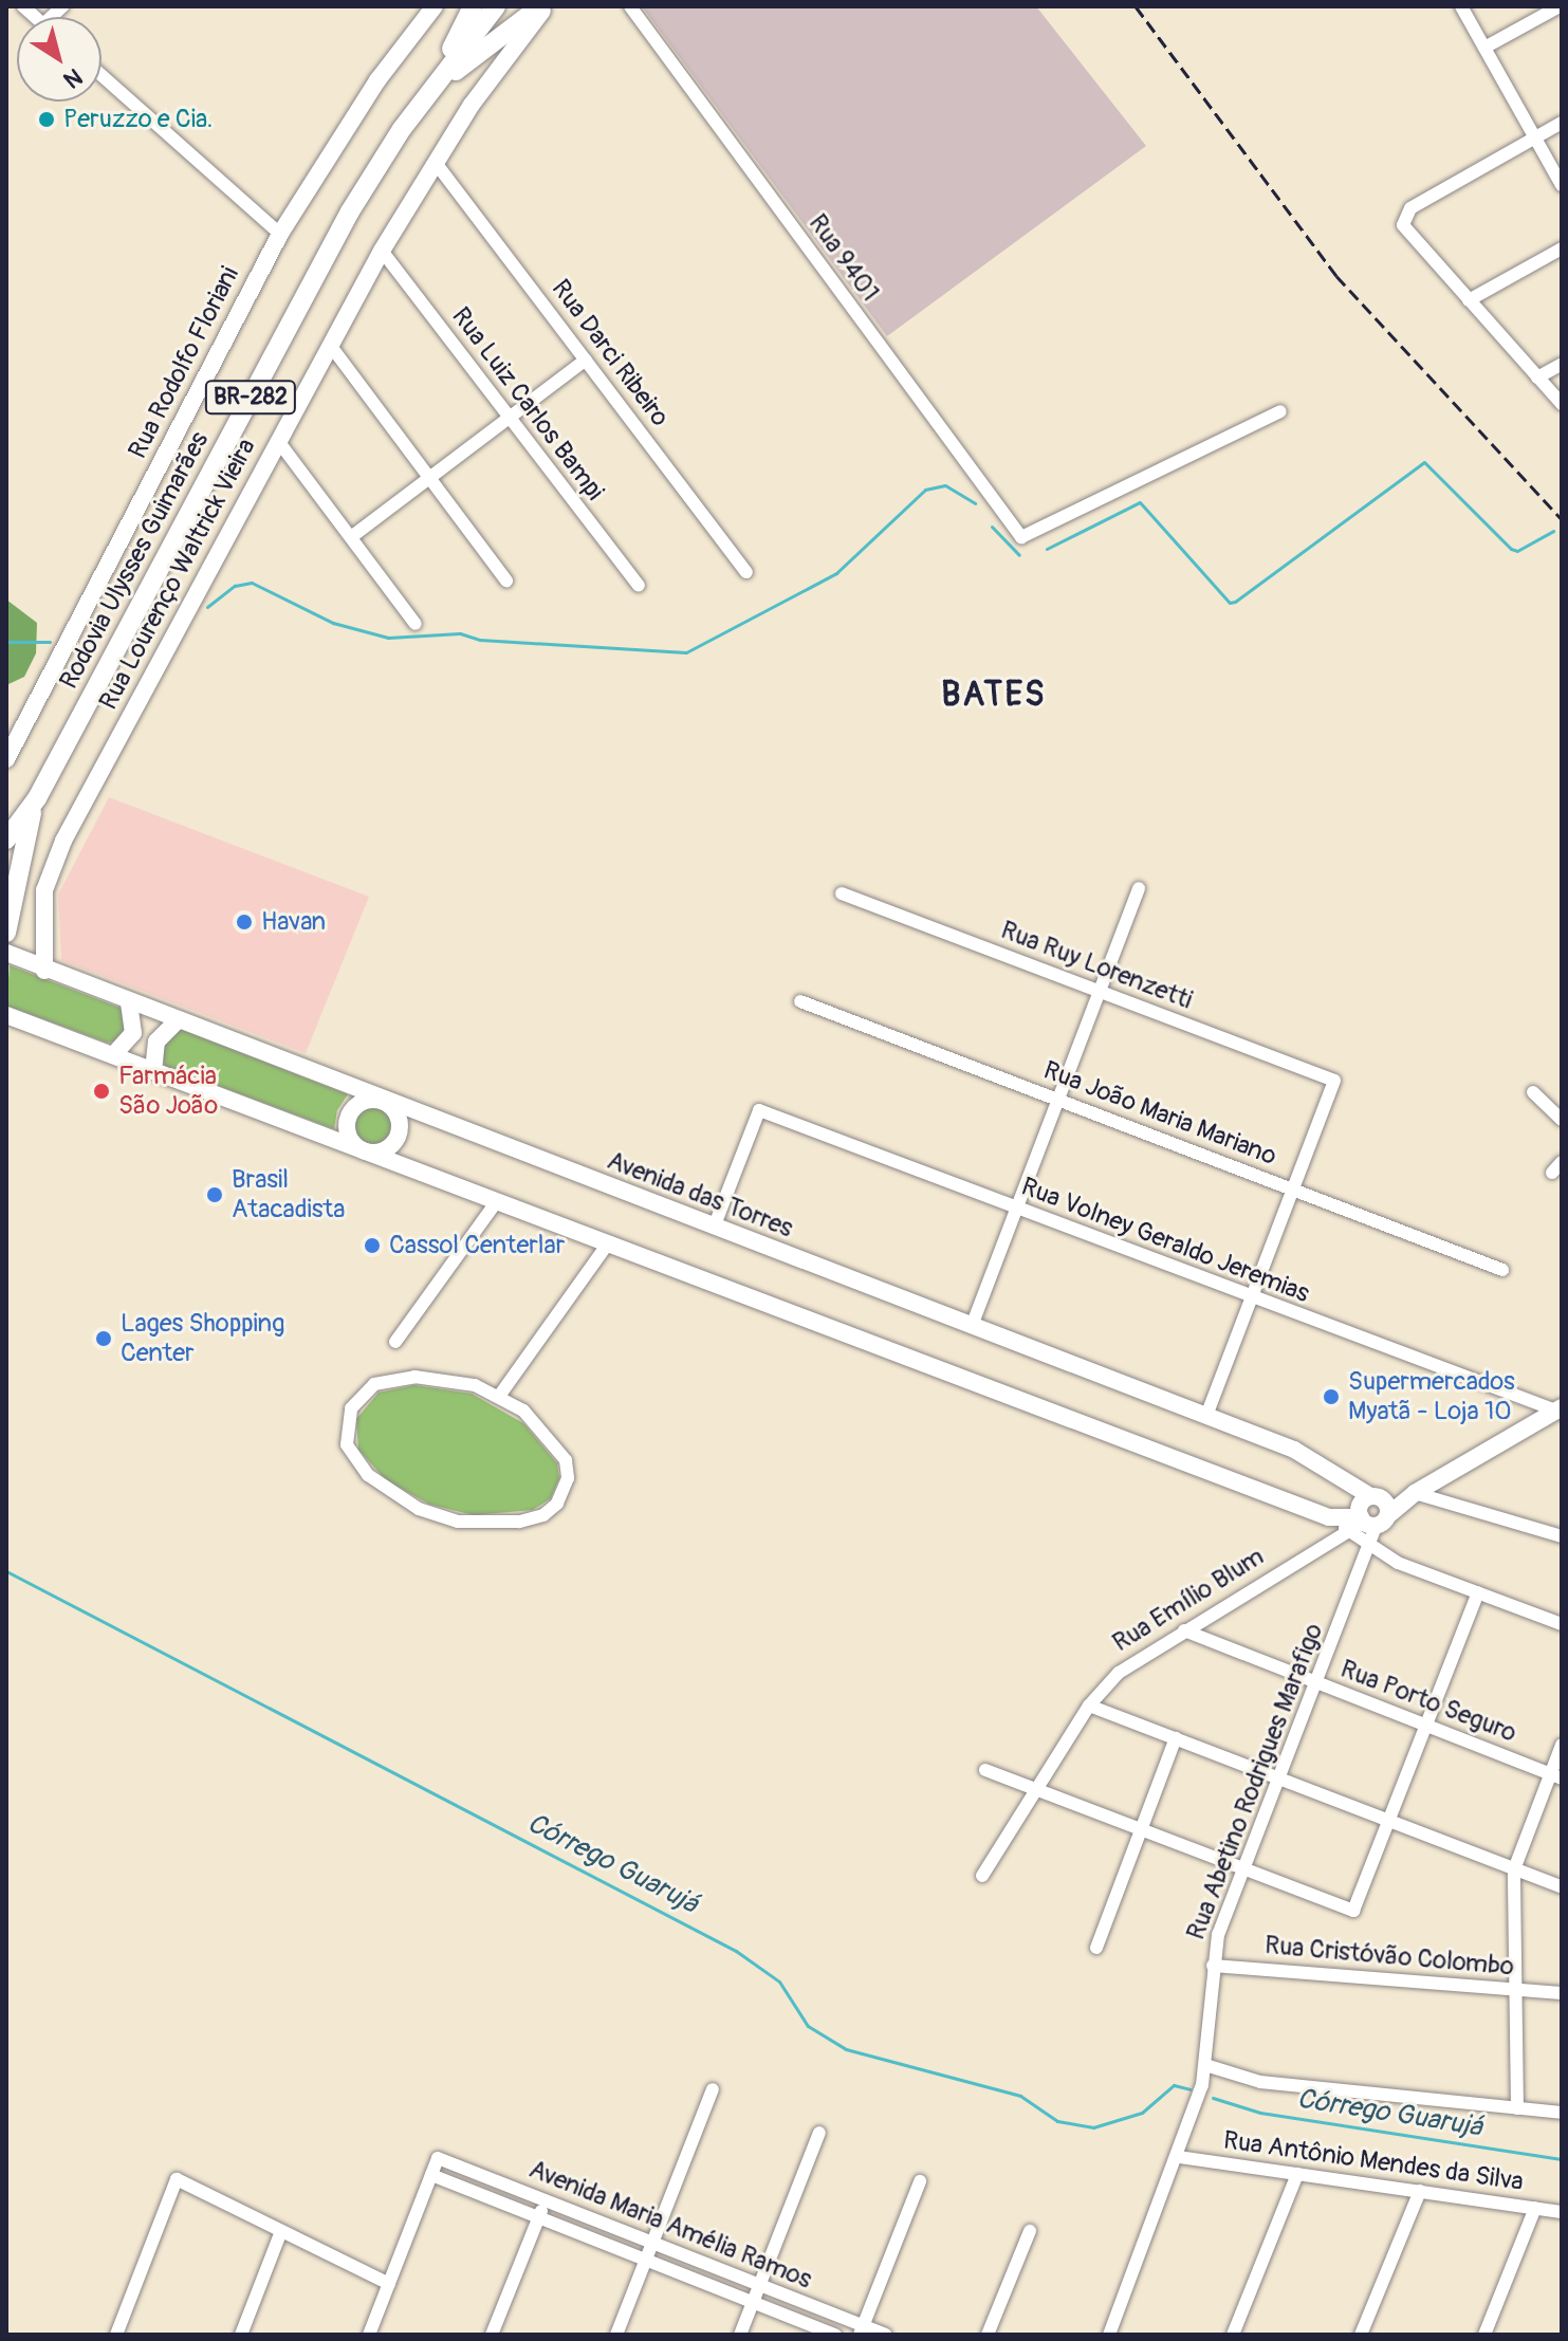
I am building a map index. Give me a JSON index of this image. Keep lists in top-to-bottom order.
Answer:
{
  "streets": {
    "highway": ["BR-282", "Rodovia Ulysses Guimarães"],
    "main road": [
      "Rua Rodolfo Floriani",
      "Rua Lourenço Waltrick Vieira",
      "Avenida das Torres",
      "Rua Emílio Blum"
    ],
    "street": [
      "Rua 9401",
      "Rua Darci Ribeiro",
      "Rua Luiz Carlos Bampi",
      "Rua Ruy Lorenzetti",
      "Rua João Maria Mariano",
      "Rua Volney Geraldo Jeremias",
      "Rua Porto Seguro",
      "Rua Abetino Rodrigues Marafigo",
      "Rua Cristóvão Colombo",
      "Rua Antônio Mendes da Silva",
      "Avenida Maria Amélia Ramos"
    ]
  },
  "crossings": [
    ["Rua Darci Ribeiro", "Rua Lourenço Waltrick Vieira"],
    ["Rua Luiz Carlos Bampi", "Rua Lourenço Waltrick Vieira"],
    ["Rua Lourenço Waltrick Vieira", "Avenida das Torres"],
    ["Rua Ruy Lorenzetti", "Rua João Maria Mariano"],
    ["Avenida das Torres", "Rua Volney Geraldo Jeremias"],
    ["Avenida das Torres", "Rua Emílio Blum"],
    ["Avenida das Torres", "Rua Abetino Rodrigues Marafigo"],
    ["Rua Volney Geraldo Jeremias", "Rua Emílio Blum"],
    ["Rua Emílio Blum", "Rua Porto Seguro"],
    ["Rua Emílio Blum", "Rua Abetino Rodrigues Marafigo"],
    ["Rua Porto Seguro", "Rua Abetino Rodrigues Marafigo"],
    ["Rua Abetino Rodrigues Marafigo", "Rua Cristóvão Colombo"],
    ["Rua Abetino Rodrigues Marafigo", "Rua Antônio Mendes da Silva"]
  ],
  "districts": ["BATES"],
  "water": ["Córrego Guarujá"],
  "places": [
    "Peruzzo e Cia.",
    "Havan",
    "Farmácia São João",
    "Brasil Atacadista",
    "Cassol Centerlar",
    "Lages Shopping Center",
    "Supermercados Myatã - Loja 10"
  ],
  "north": "bottom right"
}
